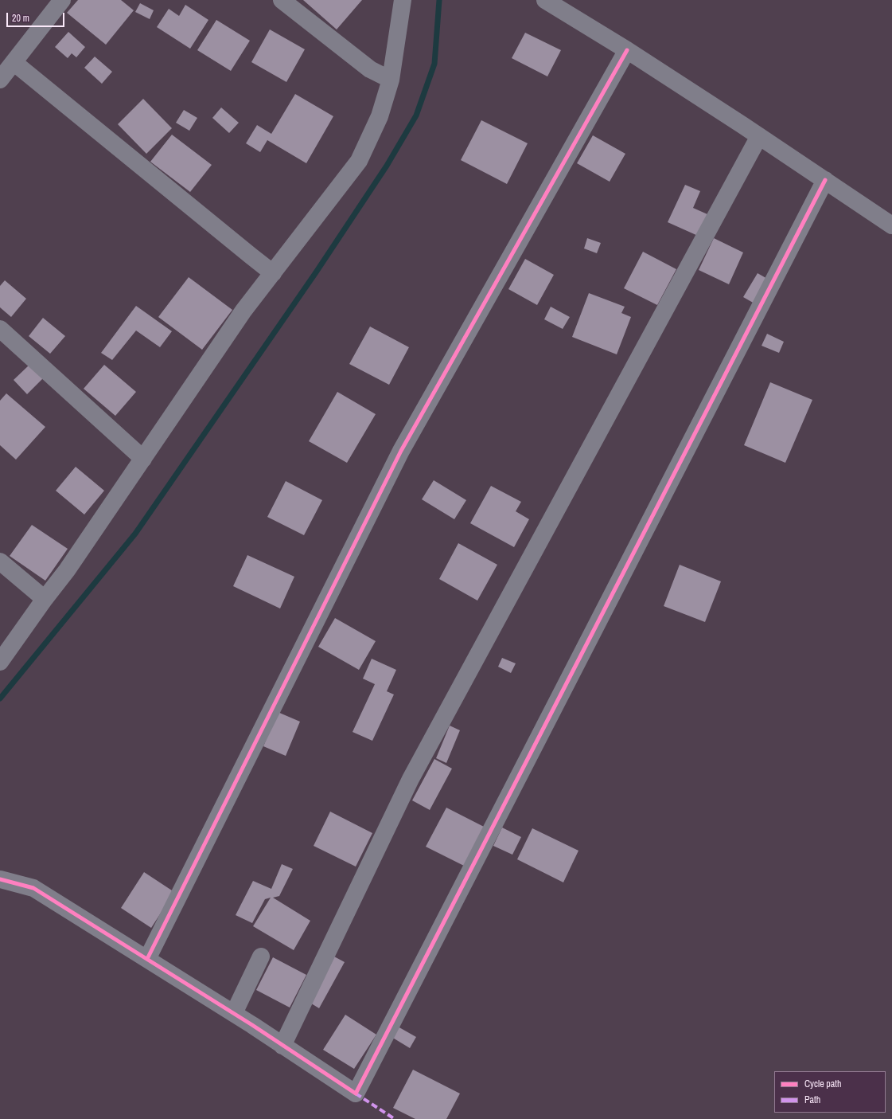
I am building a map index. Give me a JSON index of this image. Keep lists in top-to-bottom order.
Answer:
{
  "legend": ["Cycle path", "Path"],
  "scale_bar": "20 m"
}
